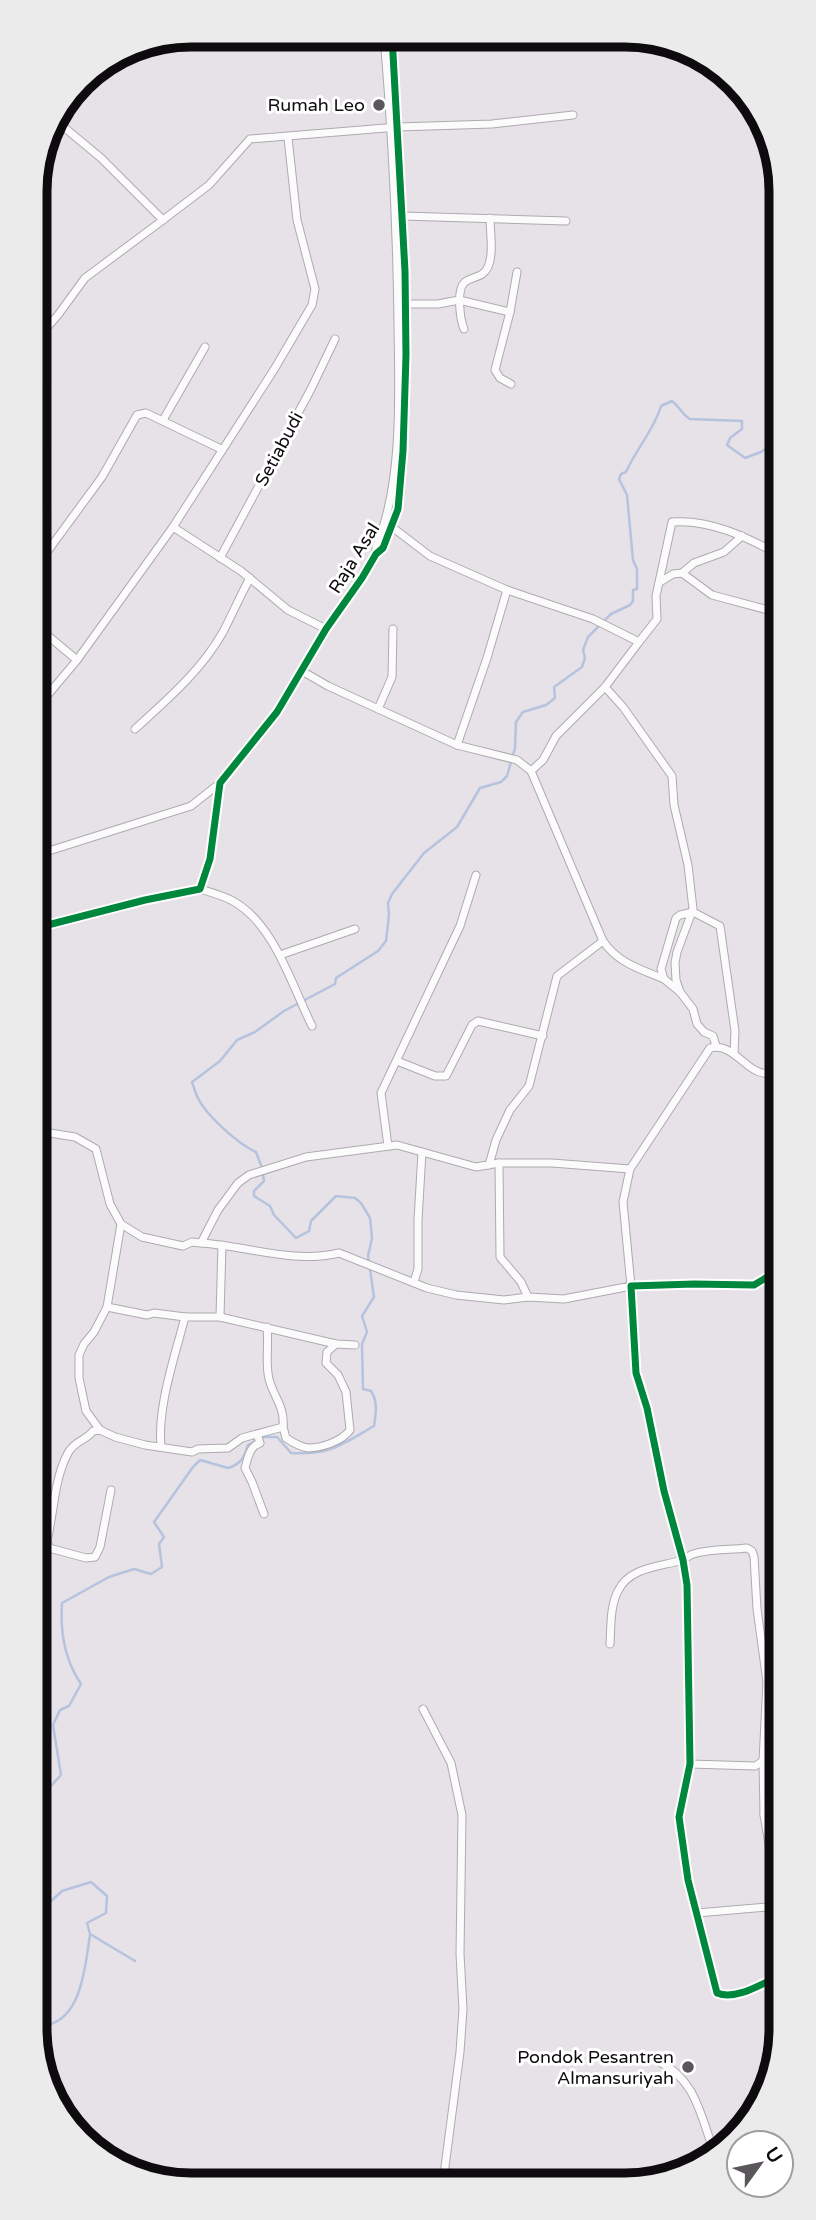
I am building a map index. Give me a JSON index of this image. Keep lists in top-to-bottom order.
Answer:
{
  "streets": {
    "street": ["Setiabudi", "Raja Asal"]
  },
  "places": ["Rumah Leo", "Pondok Pesantren Almansuriyah"],
  "north": "top right"
}
